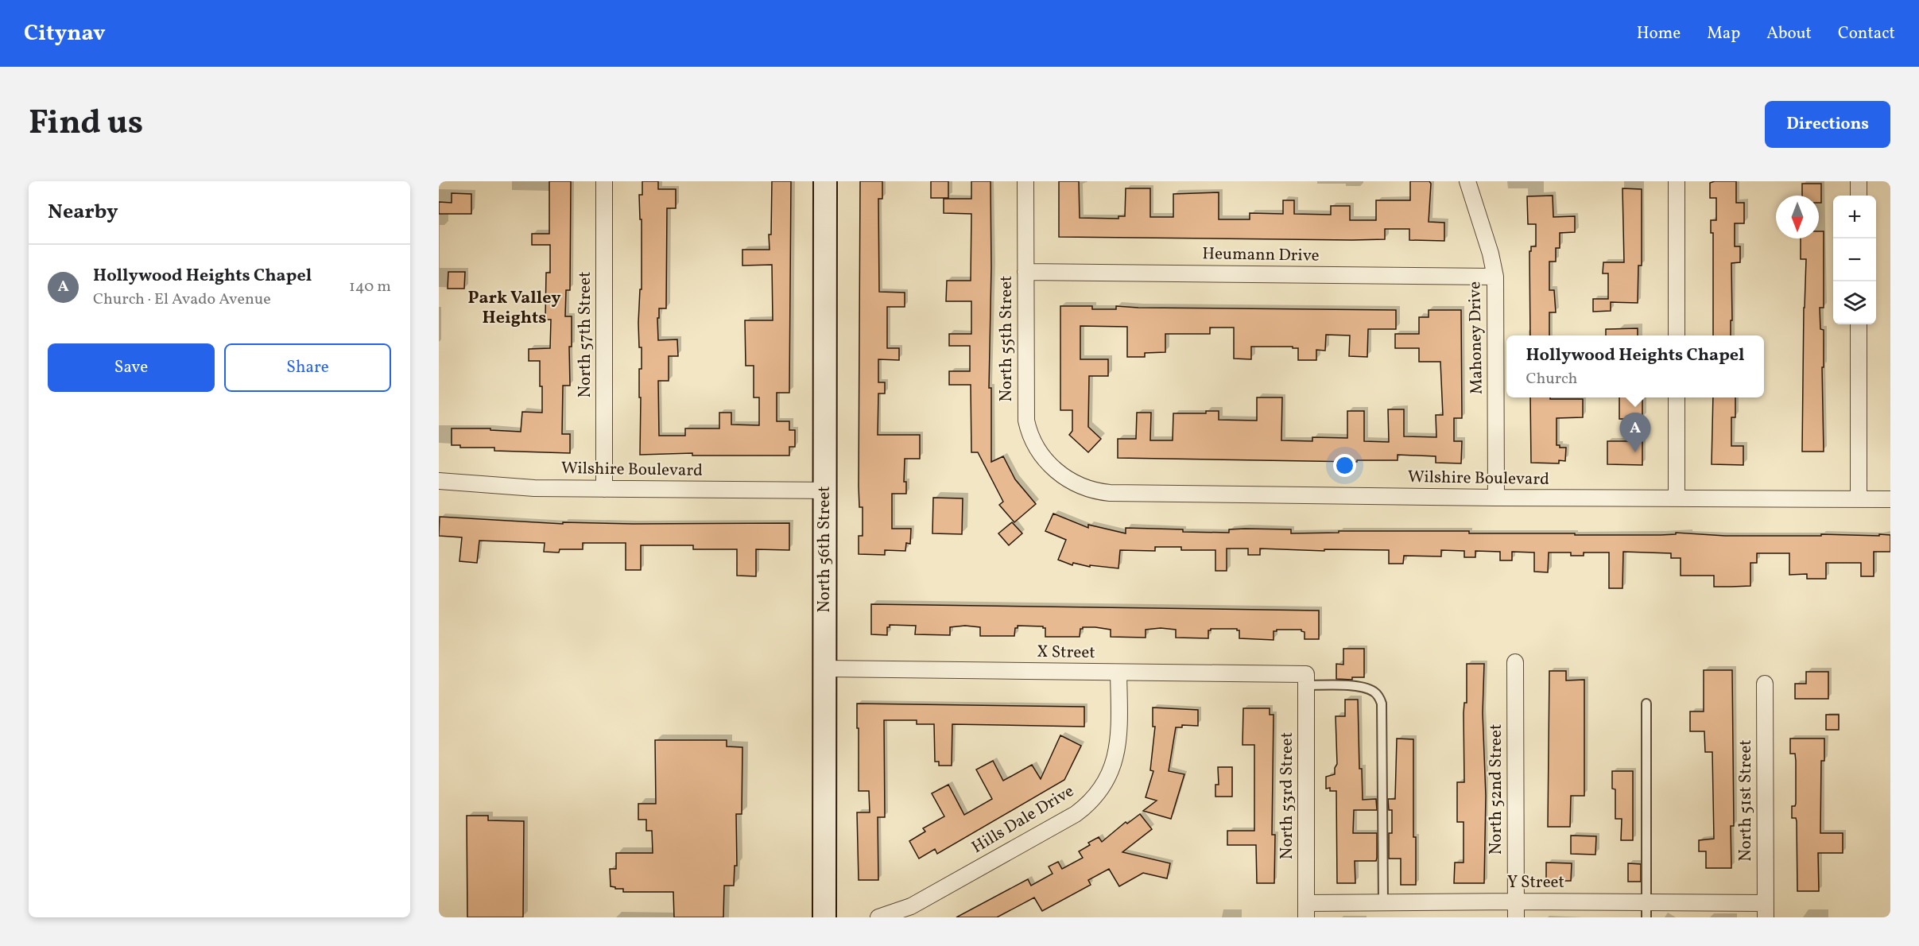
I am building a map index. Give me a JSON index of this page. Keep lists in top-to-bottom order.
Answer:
{
  "streets": {
    "main road": ["North 56th Street"],
    "street": [
      "Heumann Drive",
      "North 57th Street",
      "Mahoney Drive",
      "North 55th Street",
      "Wilshire Boulevard",
      "X Street",
      "North 52nd Street",
      "North 53rd Street",
      "North 51st Street",
      "Hills Dale Drive",
      "Y Street"
    ]
  },
  "crossings": [
    ["Heumann Drive", "Mahoney Drive"],
    ["Heumann Drive", "North 55th Street"],
    ["North 57th Street", "Wilshire Boulevard"],
    ["Mahoney Drive", "Wilshire Boulevard"],
    ["North 55th Street", "Wilshire Boulevard"],
    ["Wilshire Boulevard", "North 56th Street"],
    ["North 56th Street", "X Street"],
    ["X Street", "North 53rd Street"],
    ["X Street", "Hills Dale Drive"],
    ["North 52nd Street", "Y Street"],
    ["North 53rd Street", "Y Street"],
    ["North 51st Street", "Y Street"]
  ],
  "districts": ["Park Valley Heights"],
  "north": "bottom",
  "page": {
    "header": "Citynav",
    "nav": [
      "Home",
      "Map",
      "About",
      "Contact"
    ],
    "title": "Find us",
    "buttons": [
      "Directions",
      ["Save", "Share"]
    ],
    "heading": "Nearby",
    "map_buttons": ["+", "−"],
    "list": [
      {
        "mark": "A",
        "name": "Hollywood Heights Chapel",
        "note": "Church · El Avado Avenue",
        "value": "140 m"
      }
    ],
    "popup": ["Hollywood Heights Chapel", "Church"],
    "pins": "A"
  }
}
